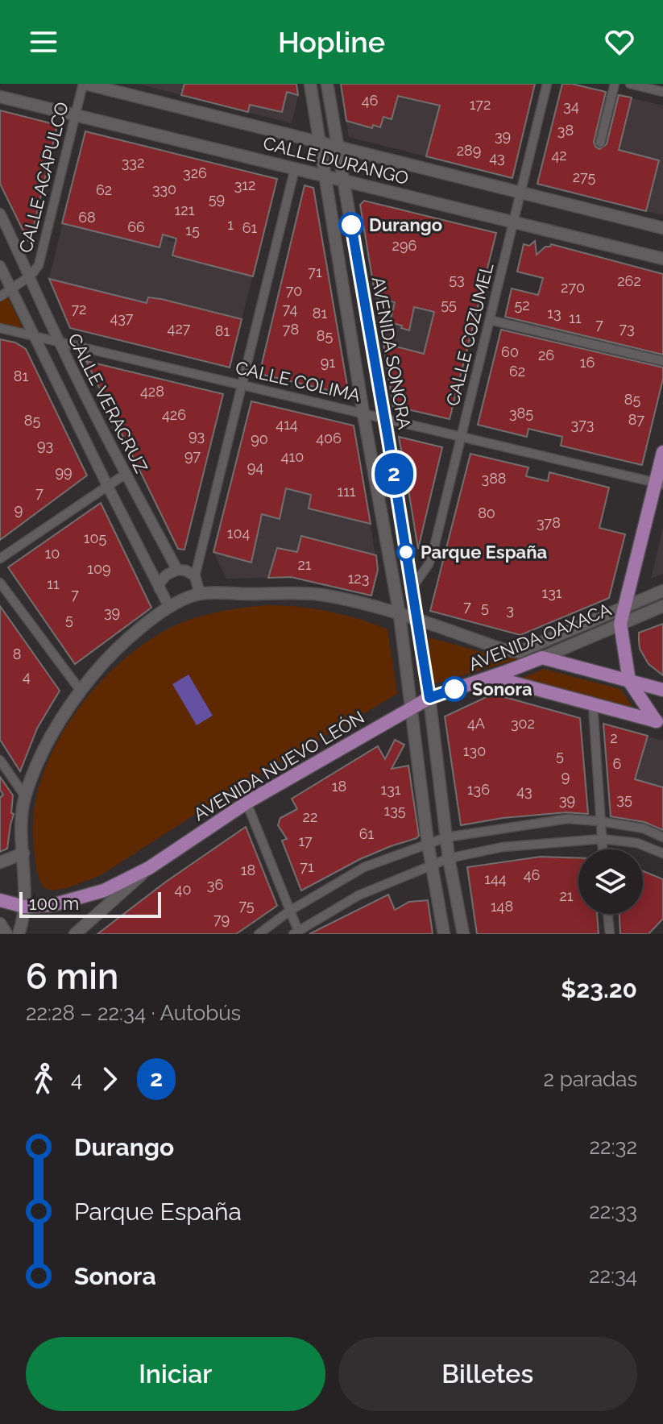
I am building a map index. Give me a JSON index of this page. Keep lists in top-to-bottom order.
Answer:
{
  "streets": {
    "main road": [
      "CALLE DURANGO",
      "AVENIDA SONORA",
      "AVENIDA OAXACA",
      "AVENIDA NUEVO LEÓN"
    ],
    "street": [
      "CALLE ACAPULCO",
      "CALLE COZUMEL",
      "CALLE COLIMA",
      "CALLE VERACRUZ"
    ]
  },
  "crossings": [
    ["CALLE DURANGO", "CALLE ACAPULCO"],
    ["CALLE DURANGO", "CALLE COZUMEL"],
    ["CALLE DURANGO", "AVENIDA SONORA"],
    ["CALLE ACAPULCO", "CALLE VERACRUZ"],
    ["CALLE COZUMEL", "AVENIDA SONORA"],
    ["CALLE COZUMEL", "CALLE COLIMA"],
    ["AVENIDA SONORA", "CALLE COLIMA"],
    ["AVENIDA SONORA", "AVENIDA OAXACA"],
    ["AVENIDA SONORA", "AVENIDA NUEVO LEÓN"],
    ["CALLE COLIMA", "CALLE VERACRUZ"],
    ["CALLE VERACRUZ", "AVENIDA OAXACA"],
    ["AVENIDA OAXACA", "AVENIDA NUEVO LEÓN"]
  ],
  "places": ["Durango", "Parque España", "Sonora"],
  "lines": ["bus line 2"],
  "house_numbers": [
    "46",
    "172",
    "34",
    "38",
    "39",
    "289",
    "42",
    "43",
    "332",
    "326",
    "275",
    "312",
    "330",
    "62",
    "59",
    "121",
    "68",
    "1",
    "66",
    "61",
    "15",
    "296",
    "71",
    "53",
    "262",
    "270",
    "70",
    "55",
    "52",
    "72",
    "74",
    "81",
    "13",
    "437",
    "11",
    "7",
    "427",
    "73",
    "78",
    "81",
    "85",
    "60",
    "26",
    "91",
    "16",
    "62",
    "81",
    "428",
    "85",
    "385",
    "426",
    "87",
    "85",
    "414",
    "373",
    "93",
    "406",
    "90",
    "93",
    "97",
    "410",
    "94",
    "99",
    "388",
    "111",
    "7",
    "9",
    "80",
    "378",
    "104",
    "105",
    "10",
    "21",
    "109",
    "123",
    "11",
    "131",
    "7",
    "7",
    "5",
    "3",
    "39",
    "5",
    "8",
    "4",
    "4A",
    "302",
    "2",
    "130",
    "5",
    "6",
    "9",
    "18",
    "131",
    "136",
    "43",
    "35",
    "39",
    "135",
    "22",
    "61",
    "17",
    "71",
    "18",
    "46",
    "144",
    "36",
    "40",
    "21",
    "75",
    "148",
    "79"
  ],
  "scale_bar": "100 m",
  "page": {
    "header": "Hopline",
    "on_map": "2",
    "scale": "100 m",
    "heading": ["6 min", "22:28 – 22:34 · Autobús", "$23.20"],
    "legs": ["4", "2", "2 paradas"],
    "list": [
      {
        "name": "Durango",
        "value": "22:32"
      },
      {
        "name": "Parque España",
        "value": "22:33"
      },
      {
        "name": "Sonora",
        "value": "22:34"
      }
    ],
    "buttons": ["Iniciar", "Billetes"]
  }
}
